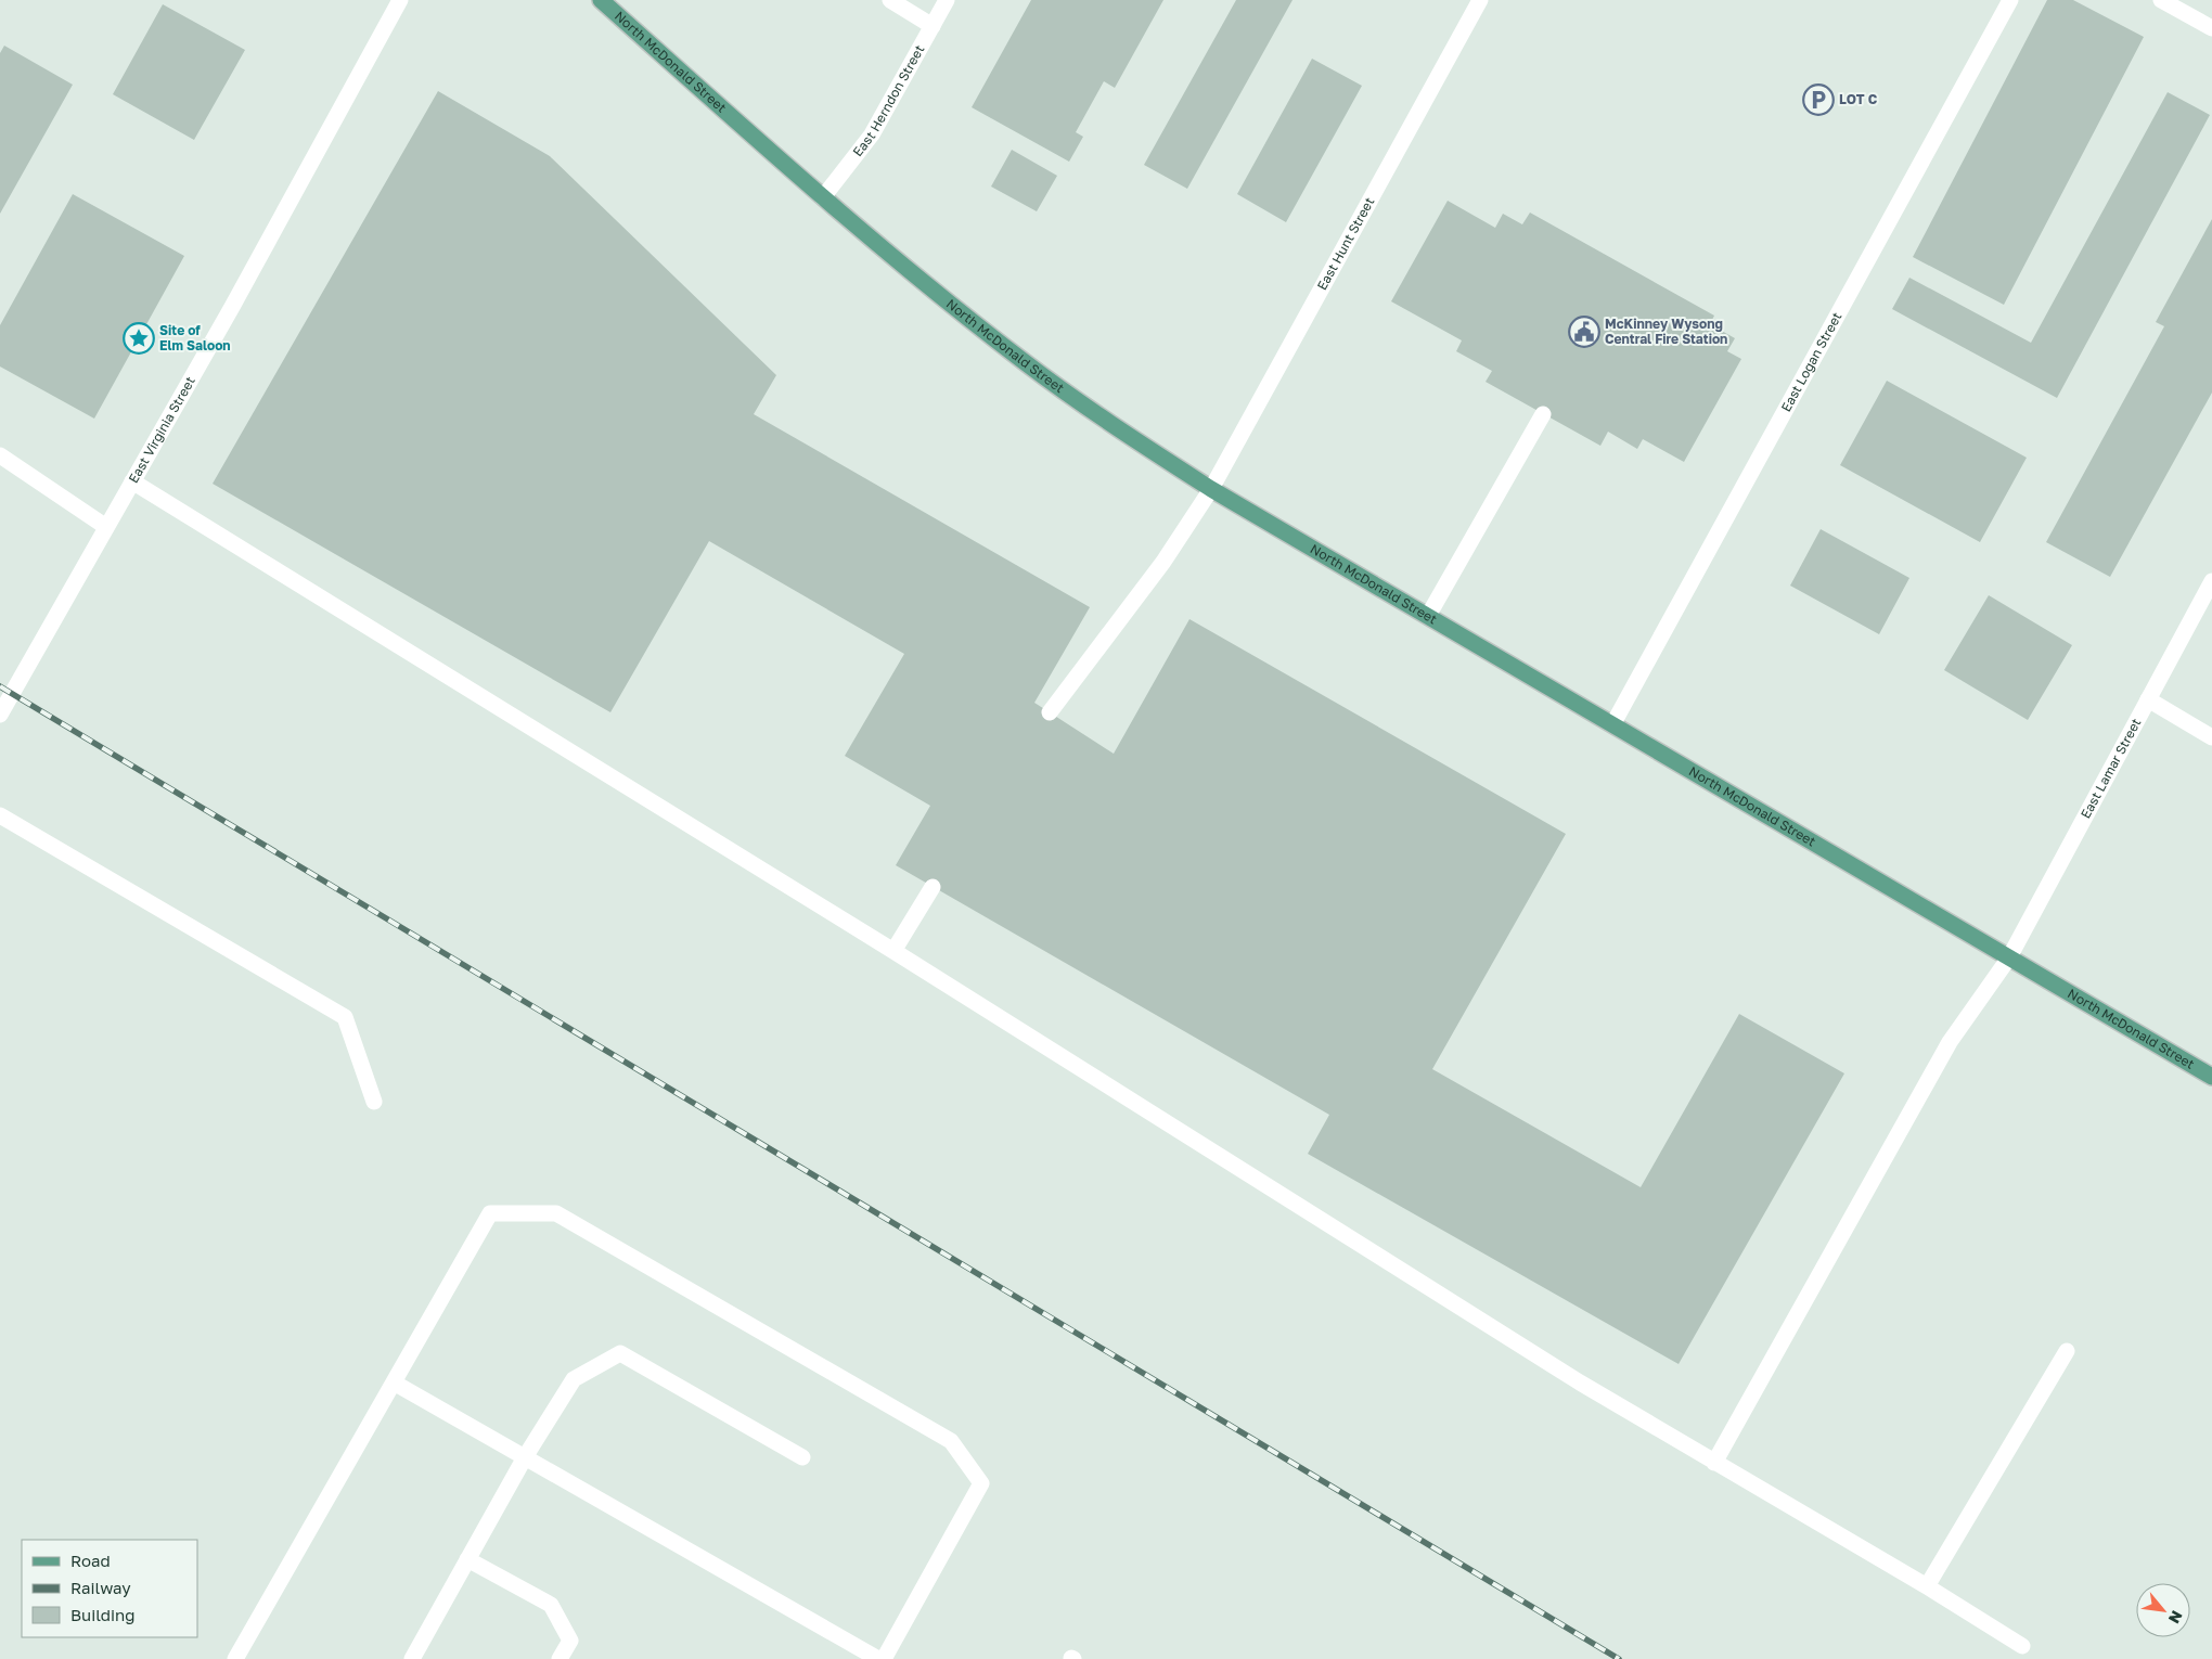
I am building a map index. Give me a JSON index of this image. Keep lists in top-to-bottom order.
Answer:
{
  "streets": {
    "main road": ["North McDonald Street"],
    "street": [
      "East Herndon Street",
      "East Hunt Street",
      "East Logan Street",
      "East Virginia Street",
      "East Lamar Street"
    ]
  },
  "crossings": [
    ["North McDonald Street", "East Herndon Street"],
    ["North McDonald Street", "East Hunt Street"],
    ["North McDonald Street", "East Logan Street"],
    ["North McDonald Street", "East Lamar Street"]
  ],
  "places": {
    "parking": ["LOT C"],
    "public building": ["McKinney Wysong Central Fire Station"],
    "place": ["Site of Elm Saloon"]
  },
  "legend": ["Road", "Railway", "Building"],
  "north": "bottom right"
}
